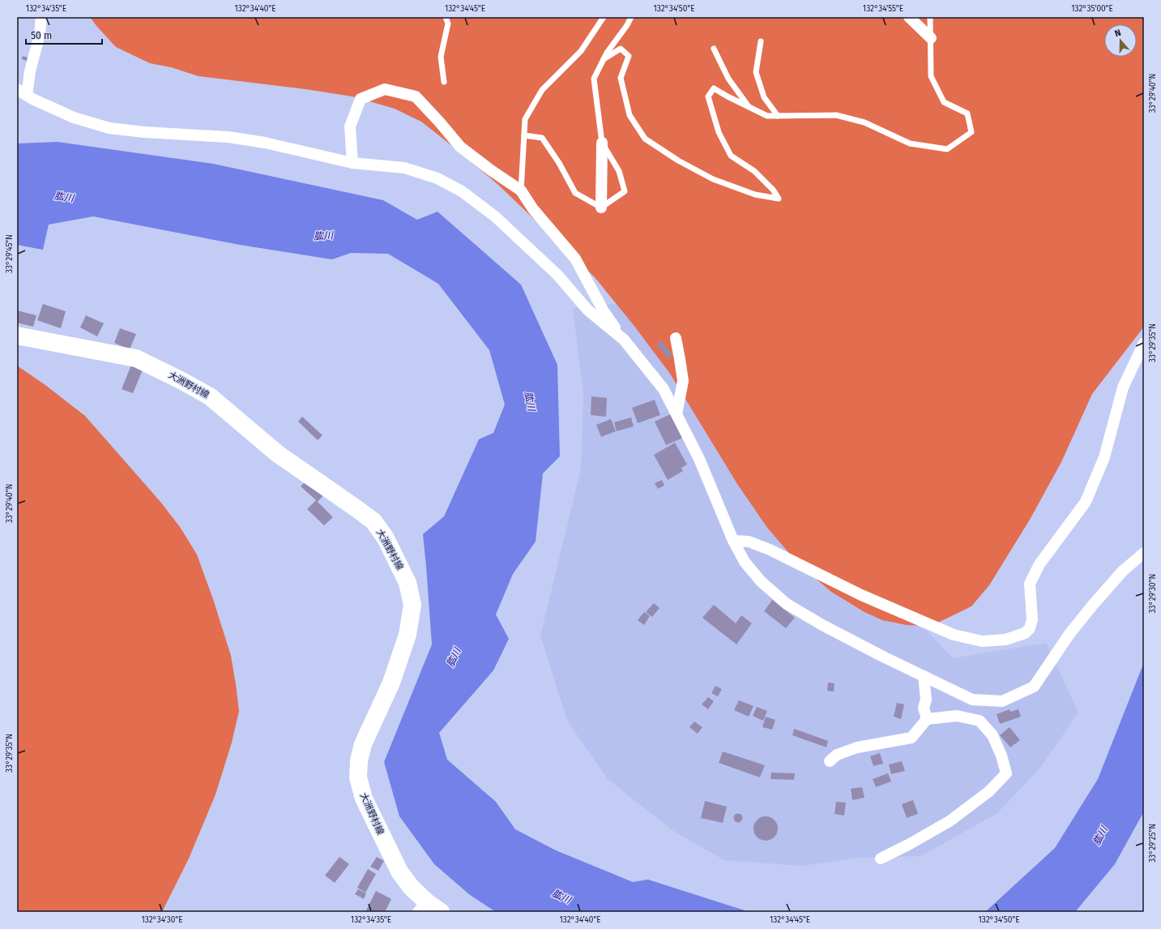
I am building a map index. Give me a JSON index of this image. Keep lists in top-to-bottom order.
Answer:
{
  "streets": {
    "main road": ["大洲野村線"]
  },
  "water": ["肱川"],
  "scale_bar": "50 m",
  "north": "top",
  "coordinates": [
    "132°34'35\"E",
    "132°34'40\"E",
    "132°34'45\"E",
    "132°34'50\"E",
    "132°34'55\"E",
    "132°35'00\"E",
    "33°29'40\"N",
    "33°29'45\"N",
    "33°29'35\"N",
    "33°29'30\"N",
    "33°29'25\"N",
    "132°34'30\"E"
  ]
}
